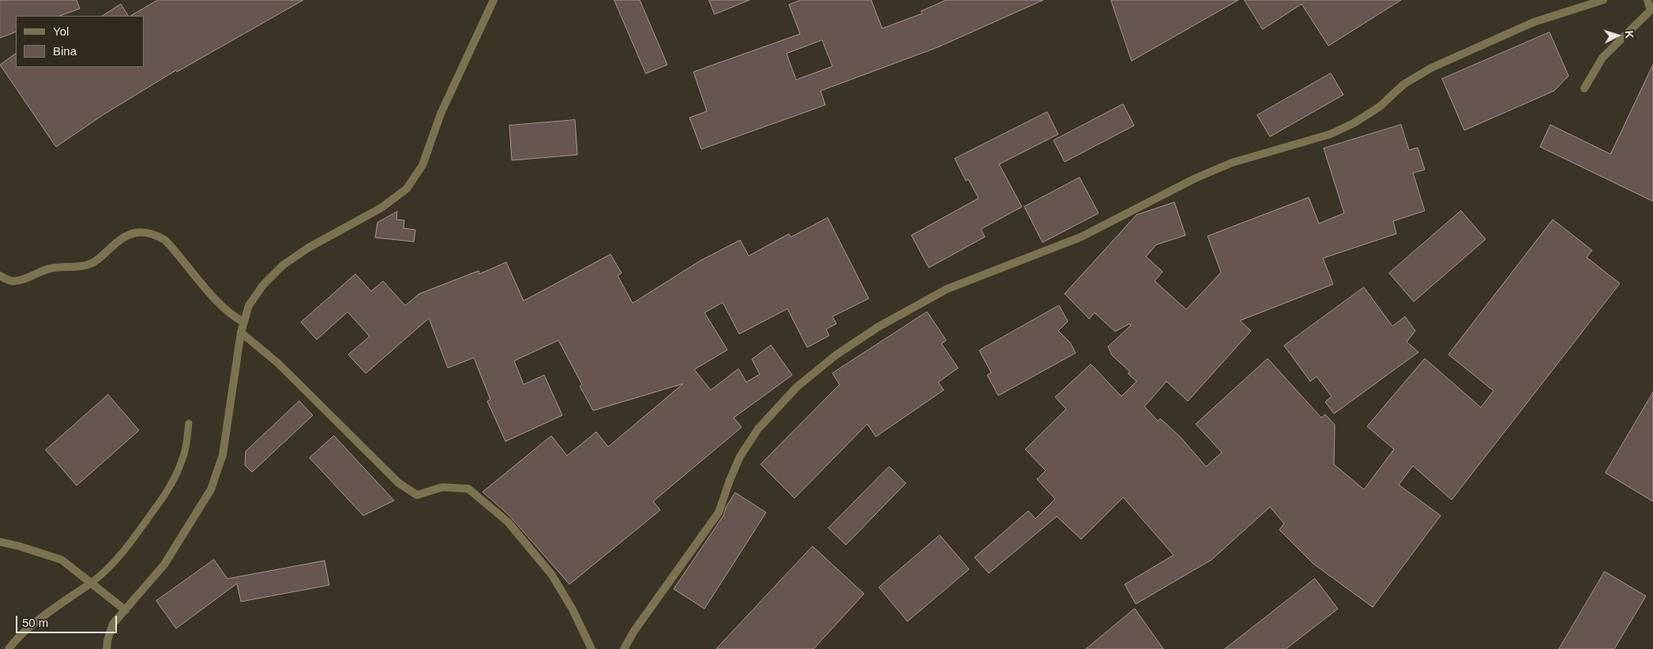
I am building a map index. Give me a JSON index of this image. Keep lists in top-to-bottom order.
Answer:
{
  "legend": ["Yol", "Bina"],
  "scale_bar": "50 m",
  "north": "right"
}
